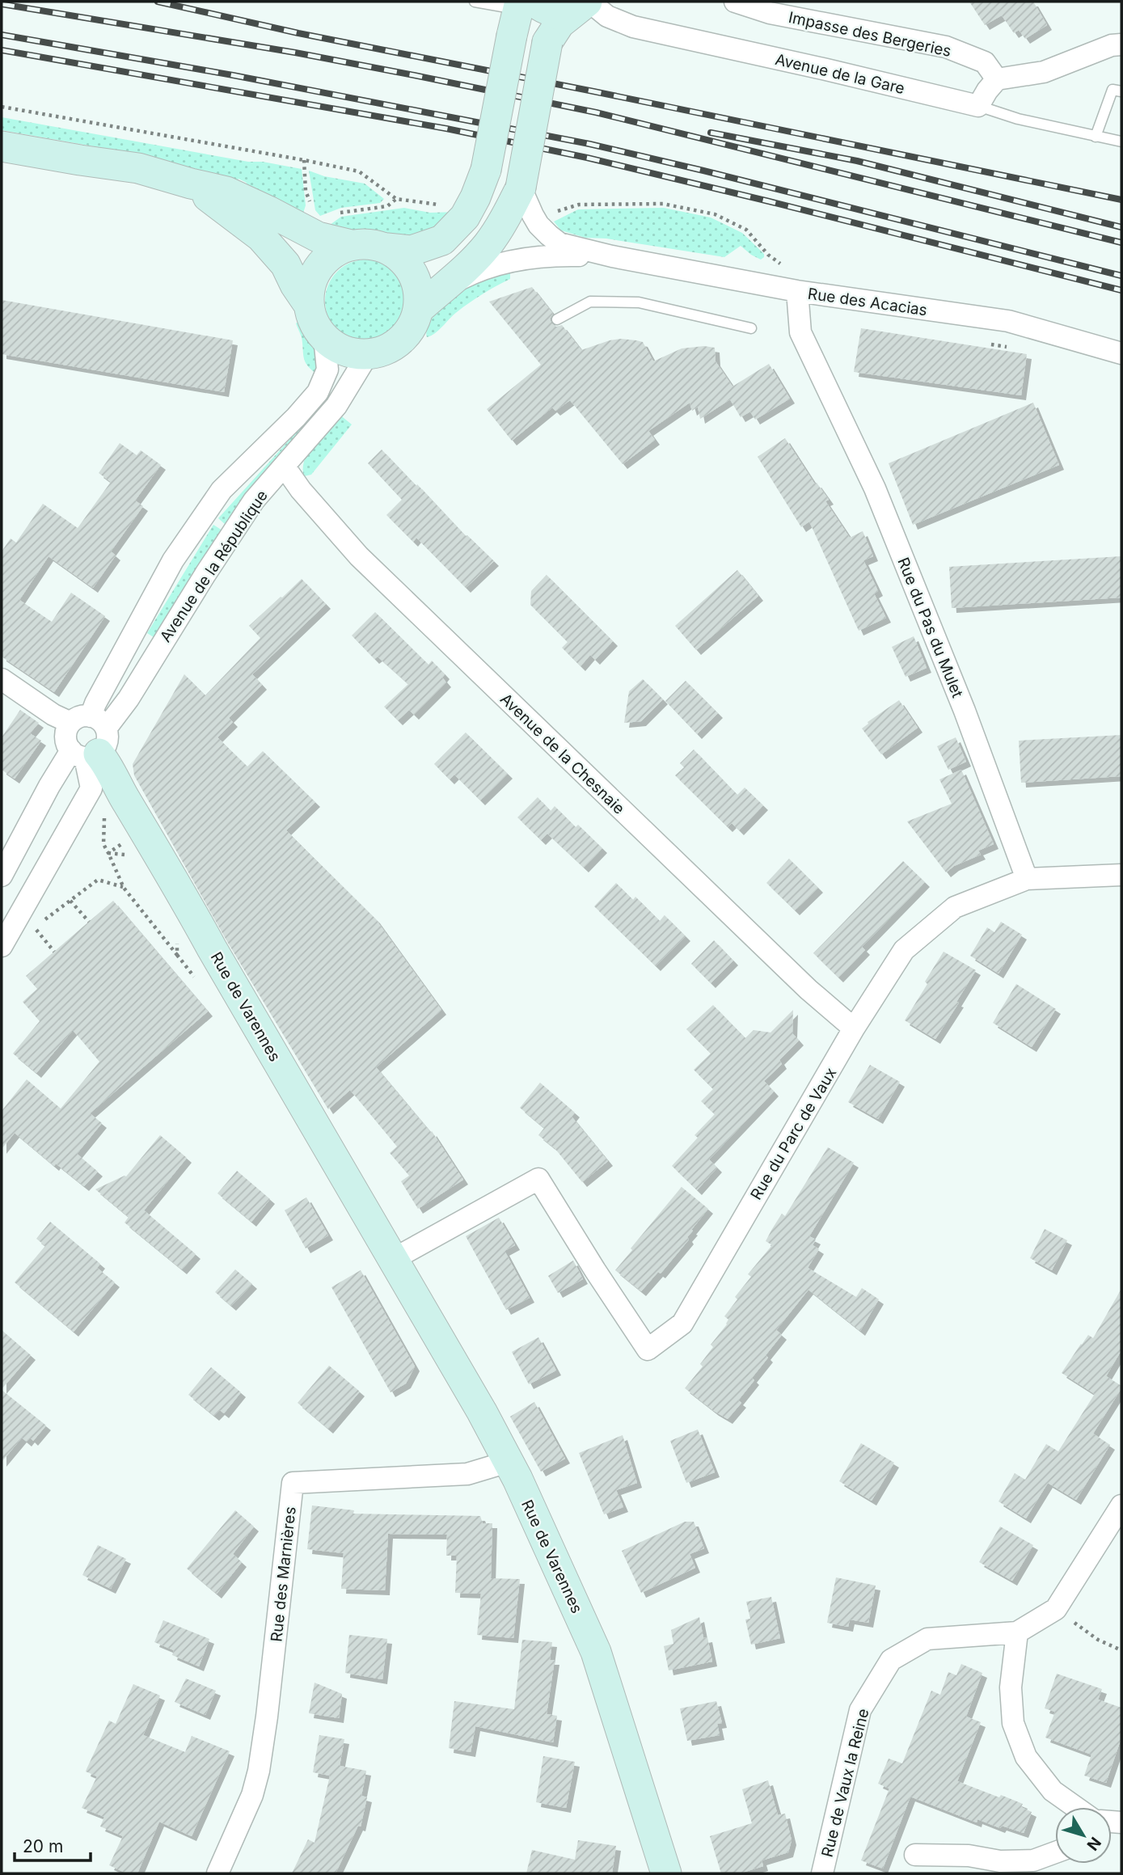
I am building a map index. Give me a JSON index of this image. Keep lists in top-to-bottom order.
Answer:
{
  "streets": {
    "main road": ["Rue de Varennes"],
    "street": [
      "Impasse des Bergeries",
      "Avenue de la Gare",
      "Rue des Acacias",
      "Avenue de la République",
      "Rue du Pas du Mulet",
      "Avenue de la Chesnaie",
      "Rue du Parc de Vaux",
      "Rue des Marnières",
      "Rue de Vaux la Reine"
    ]
  },
  "crossings": [
    ["Rue des Acacias", "Avenue de la République"],
    ["Rue des Acacias", "Rue du Pas du Mulet"],
    ["Avenue de la République", "Avenue de la Chesnaie"],
    ["Avenue de la République", "Rue de Varennes"],
    ["Rue du Pas du Mulet", "Rue du Parc de Vaux"],
    ["Avenue de la Chesnaie", "Rue du Parc de Vaux"],
    ["Rue de Varennes", "Rue du Parc de Vaux"],
    ["Rue de Varennes", "Rue des Marnières"]
  ],
  "scale_bar": "20 m",
  "north": "bottom right"
}
